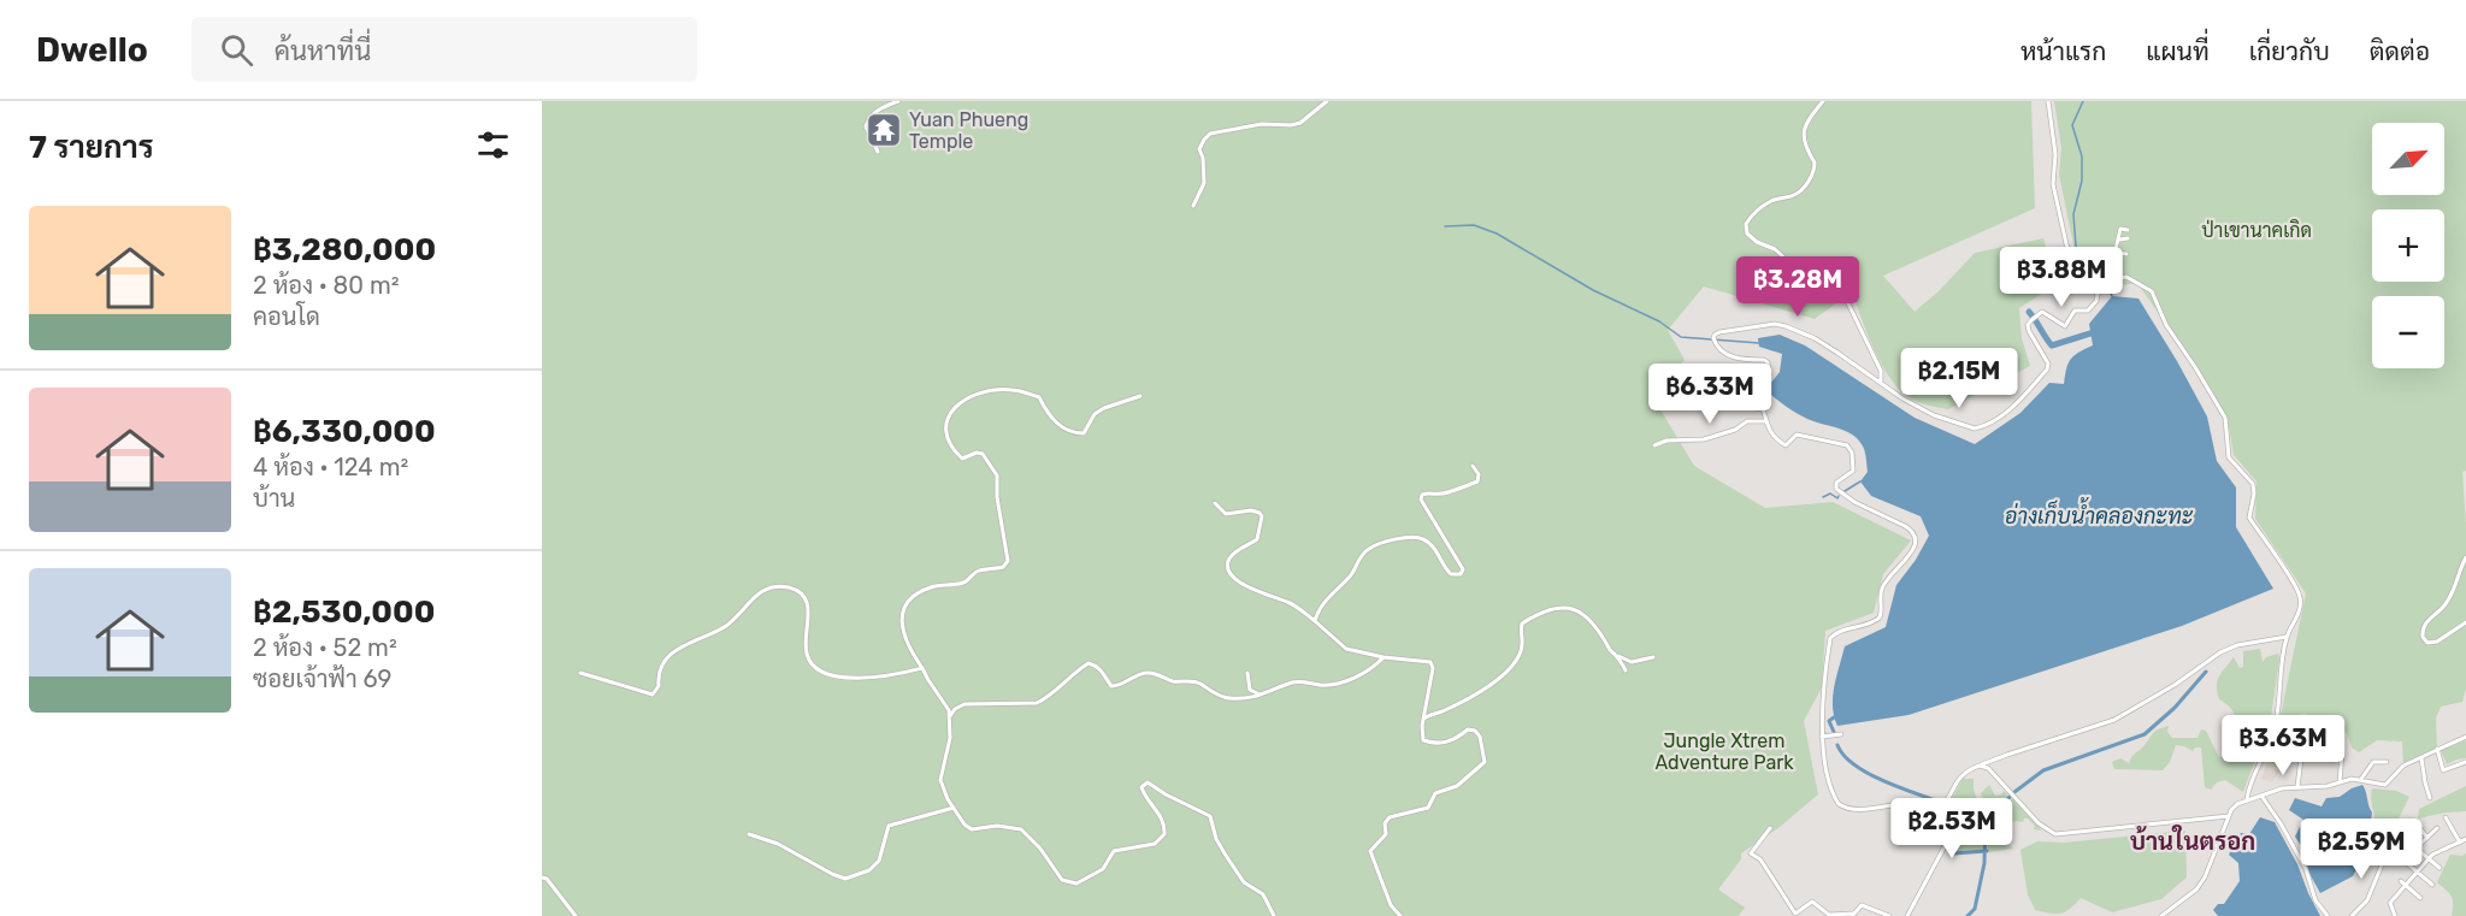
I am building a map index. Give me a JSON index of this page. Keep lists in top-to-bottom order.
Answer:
{
  "districts": ["บ้านในตรอก"],
  "water": ["อ่างเก็บน้ำคลองกะทะ"],
  "parks": ["ป่าเขานาคเกิด", "Jungle Xtrem Adventure Park"],
  "places": {
    "temple": ["Yuan Phueng Temple"]
  },
  "north": "top right",
  "page": {
    "header": "Dwello",
    "search": "ค้นหาที่นี่",
    "nav": [
      "หน้าแรก",
      "แผนที่",
      "เกี่ยวกับ",
      "ติดต่อ"
    ],
    "heading": "7 รายการ",
    "map_buttons": ["+", "−"],
    "list": [
      {
        "name": "฿3,280,000",
        "note": "2 ห้อง · 80 m² · คอนโด"
      },
      {
        "name": "฿6,330,000",
        "note": "4 ห้อง · 124 m² · บ้าน"
      },
      {
        "name": "฿2,530,000",
        "note": "2 ห้อง · 52 m² · ซอยเจ้าฟ้า 69"
      }
    ],
    "price": [
      "฿3.88M",
      "฿3.28M",
      "฿2.15M",
      "฿6.33M",
      "฿3.63M",
      "฿2.53M",
      "฿2.59M"
    ]
  }
}
